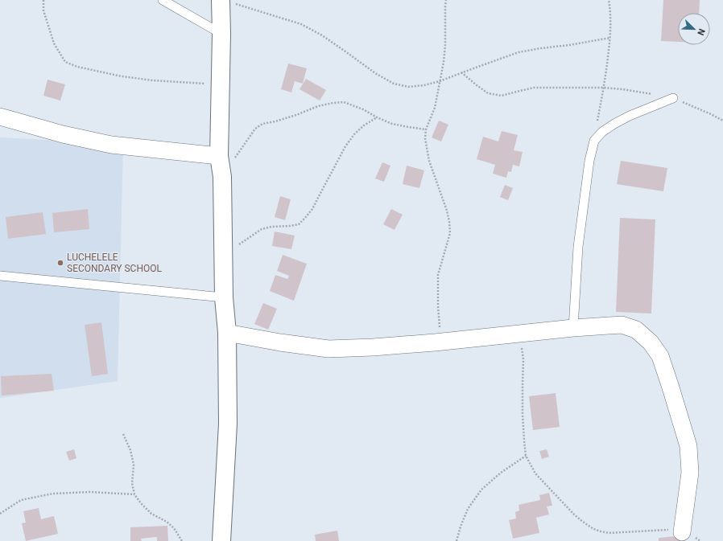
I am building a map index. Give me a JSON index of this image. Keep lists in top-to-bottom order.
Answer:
{
  "places": ["LUCHELELE SECONDARY SCHOOL"],
  "north": "bottom right"
}
